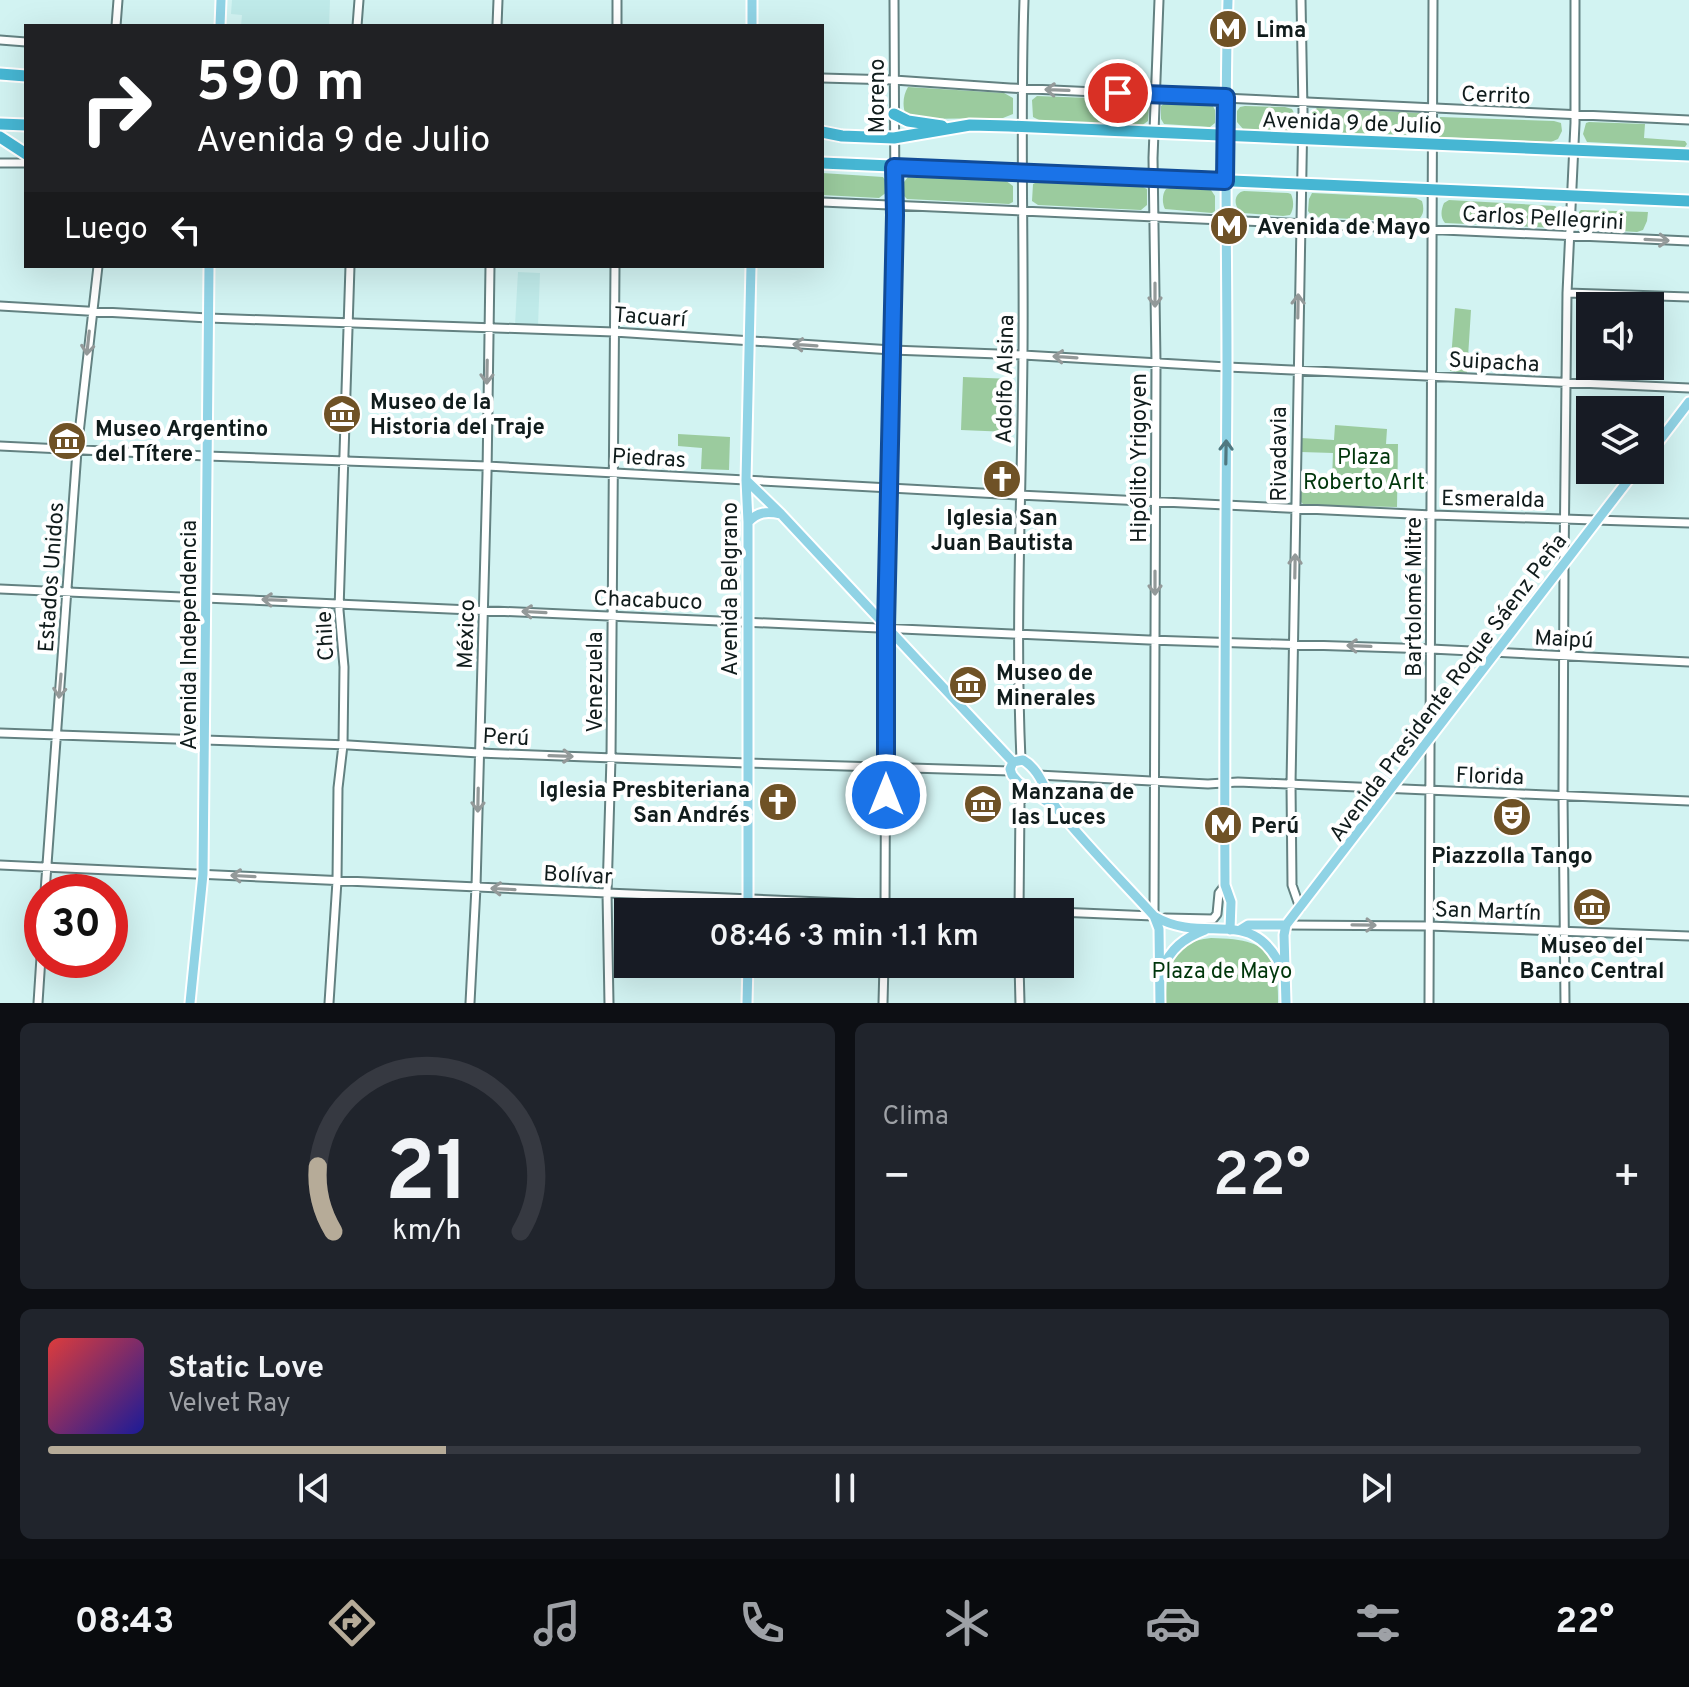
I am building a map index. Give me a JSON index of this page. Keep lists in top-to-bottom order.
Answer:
{
  "streets": {
    "highway": ["Avenida 9 de Julio"],
    "main road": [
      "Avenida Belgrano",
      "Avenida Independencia",
      "Avenida Presidente Roque Sáenz Peña",
      "Bolívar"
    ],
    "street": [
      "Cerrito",
      "Moreno",
      "Carlos Pellegrini",
      "Tacuarí",
      "Suipacha",
      "Adolfo Alsina",
      "Rivadavia",
      "Piedras",
      "Hipólito Yrigoyen",
      "Esmeralda",
      "Estados Unidos",
      "Bartolomé Mitre",
      "Chacabuco",
      "México",
      "Chile",
      "Maipú",
      "Venezuela",
      "Perú",
      "Florida",
      "San Martín"
    ]
  },
  "crossings": [
    ["Cerrito", "Rivadavia"],
    ["Cerrito", "Bartolomé Mitre"],
    ["Moreno", "Avenida 9 de Julio"],
    ["Moreno", "Carlos Pellegrini"],
    ["Moreno", "Tacuarí"],
    ["Moreno", "Piedras"],
    ["Moreno", "Chacabuco"],
    ["Moreno", "Perú"],
    ["Avenida 9 de Julio", "Adolfo Alsina"],
    ["Avenida 9 de Julio", "Rivadavia"],
    ["Avenida 9 de Julio", "Hipólito Yrigoyen"],
    ["Avenida 9 de Julio", "Bartolomé Mitre"],
    ["Carlos Pellegrini", "Adolfo Alsina"],
    ["Carlos Pellegrini", "Rivadavia"],
    ["Carlos Pellegrini", "Hipólito Yrigoyen"],
    ["Carlos Pellegrini", "Bartolomé Mitre"],
    ["Tacuarí", "Suipacha"],
    ["Tacuarí", "Adolfo Alsina"],
    ["Tacuarí", "Rivadavia"],
    ["Tacuarí", "Hipólito Yrigoyen"],
    ["Tacuarí", "Estados Unidos"],
    ["Tacuarí", "Avenida Belgrano"],
    ["Tacuarí", "México"],
    ["Tacuarí", "Avenida Independencia"],
    ["Tacuarí", "Chile"],
    ["Tacuarí", "Venezuela"],
    ["Suipacha", "Rivadavia"],
    ["Suipacha", "Bartolomé Mitre"],
    ["Adolfo Alsina", "Piedras"],
    ["Adolfo Alsina", "Chacabuco"],
    ["Adolfo Alsina", "Perú"],
    ["Rivadavia", "Piedras"],
    ["Rivadavia", "Esmeralda"],
    ["Rivadavia", "Chacabuco"],
    ["Rivadavia", "Maipú"],
    ["Rivadavia", "Avenida Presidente Roque Sáenz Peña"],
    ["Rivadavia", "Florida"],
    ["Piedras", "Hipólito Yrigoyen"],
    ["Piedras", "Esmeralda"],
    ["Piedras", "Estados Unidos"],
    ["Piedras", "Avenida Belgrano"],
    ["Piedras", "México"],
    ["Piedras", "Avenida Independencia"],
    ["Piedras", "Chile"],
    ["Piedras", "Venezuela"],
    ["Hipólito Yrigoyen", "Chacabuco"],
    ["Hipólito Yrigoyen", "Bolívar"],
    ["Esmeralda", "Bartolomé Mitre"],
    ["Esmeralda", "Avenida Presidente Roque Sáenz Peña"],
    ["Estados Unidos", "Chacabuco"],
    ["Estados Unidos", "Perú"],
    ["Estados Unidos", "Bolívar"],
    ["Avenida Belgrano", "Chacabuco"],
    ["Avenida Belgrano", "Perú"],
    ["Bartolomé Mitre", "Maipú"],
    ["Bartolomé Mitre", "Avenida Presidente Roque Sáenz Peña"],
    ["Bartolomé Mitre", "Florida"],
    ["Bartolomé Mitre", "San Martín"],
    ["Chacabuco", "México"],
    ["Chacabuco", "Avenida Independencia"],
    ["Chacabuco", "Chile"],
    ["Chacabuco", "Maipú"],
    ["Chacabuco", "Venezuela"],
    ["México", "Perú"],
    ["México", "Bolívar"],
    ["Avenida Independencia", "Perú"],
    ["Avenida Independencia", "Bolívar"],
    ["Chile", "Perú"],
    ["Chile", "Bolívar"],
    ["Maipú", "Avenida Presidente Roque Sáenz Peña"],
    ["Venezuela", "Perú"],
    ["Venezuela", "Bolívar"],
    ["Avenida Presidente Roque Sáenz Peña", "Florida"],
    ["Avenida Presidente Roque Sáenz Peña", "Bolívar"],
    ["Avenida Presidente Roque Sáenz Peña", "San Martín"],
    ["Bolívar", "San Martín"]
  ],
  "one_way": ["Estados Unidos", "México", "San Martín"],
  "parks": ["Plaza Roberto Arlt", "Plaza de Mayo"],
  "places": {
    "metro station": ["Lima", "Avenida de Mayo", "Perú"],
    "museum": [
      "Museo de la Historia del Traje",
      "Museo Argentino del Títere",
      "Museo de Minerales",
      "Manzana de las Luces",
      "Museo del Banco Central"
    ],
    "church": ["Iglesia San Juan Bautista", "Iglesia Presbiteriana San Andrés"],
    "theatre": ["Piazzolla Tango"]
  },
  "page": {
    "turn": ["590 m", "Avenida 9 de Julio"],
    "then": "Luego",
    "limit": "30",
    "trip": "08:46 · 3 min · 1.1 km",
    "tile": "Clima",
    "heat": ["−", "22°", "+"],
    "song": ["Static Love", "Velvet Ray"],
    "tabs": ["08:43", "22°"],
    "gauge": ["21", "km/h"]
  }
}
